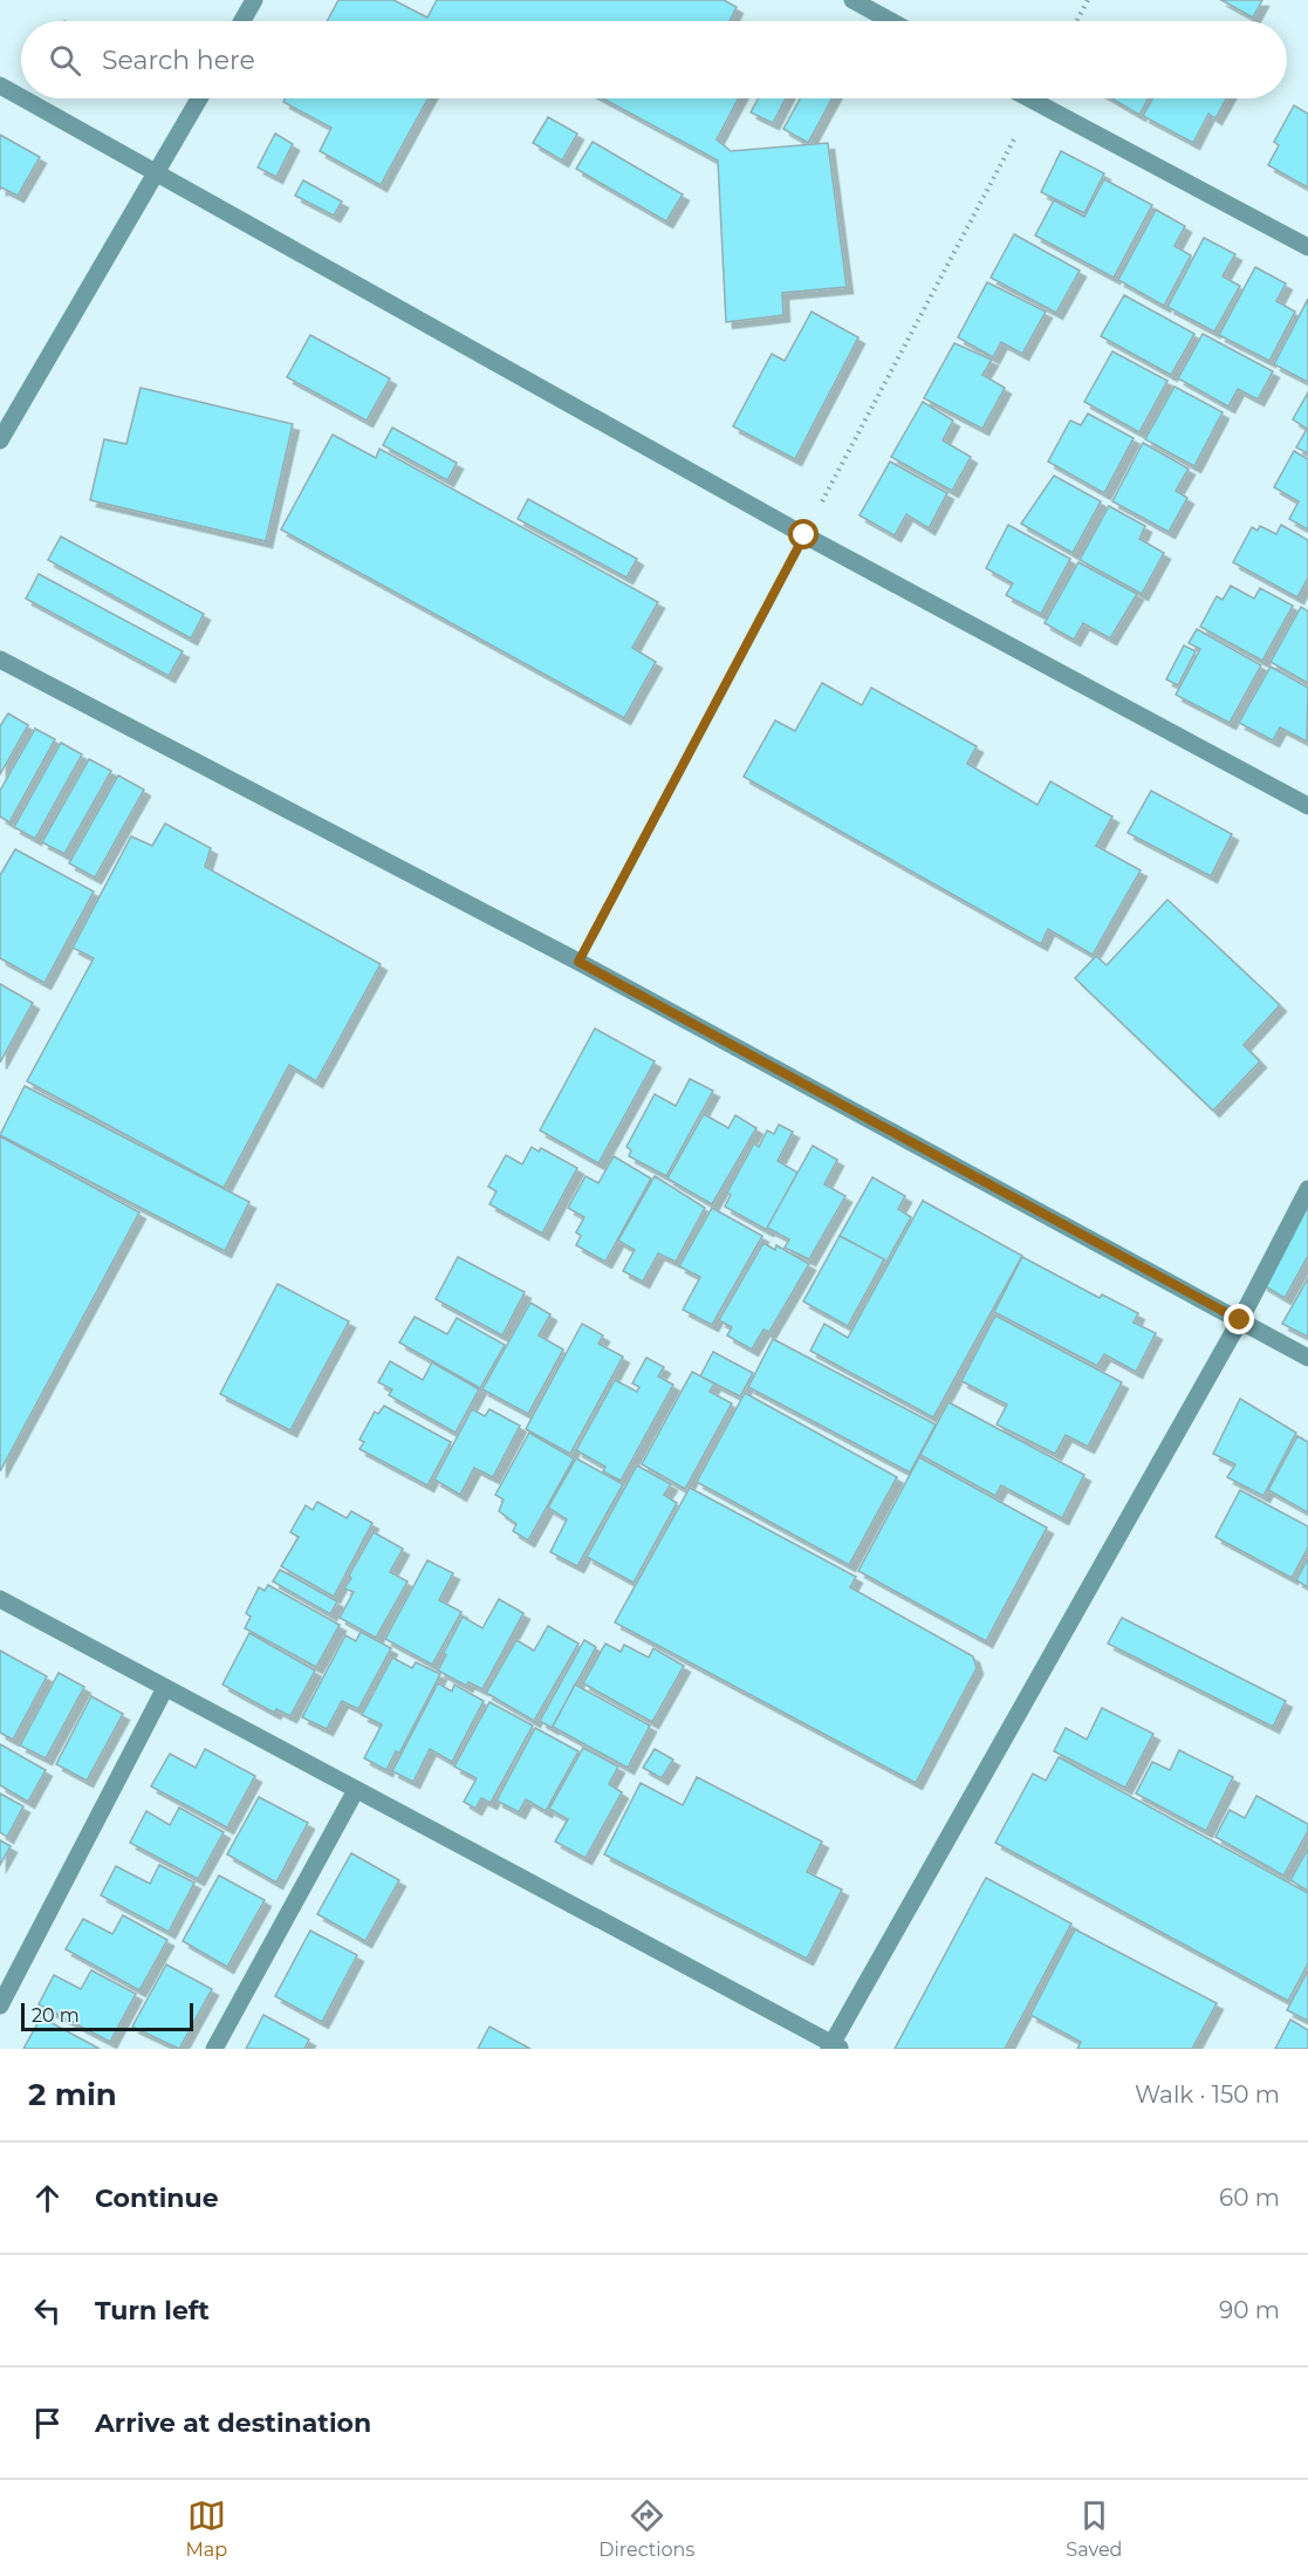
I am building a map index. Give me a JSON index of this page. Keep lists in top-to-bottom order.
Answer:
{
  "scale_bar": "20 m",
  "page": {
    "search": "Search here",
    "scale": "20 m",
    "heading": ["2 min", "Walk · 150 m"],
    "list": [
      ["Continue", "60 m"],
      ["Turn left", "90 m"],
      "Arrive at destination"
    ],
    "nav": ["Map", "Directions", "Saved"]
  }
}
